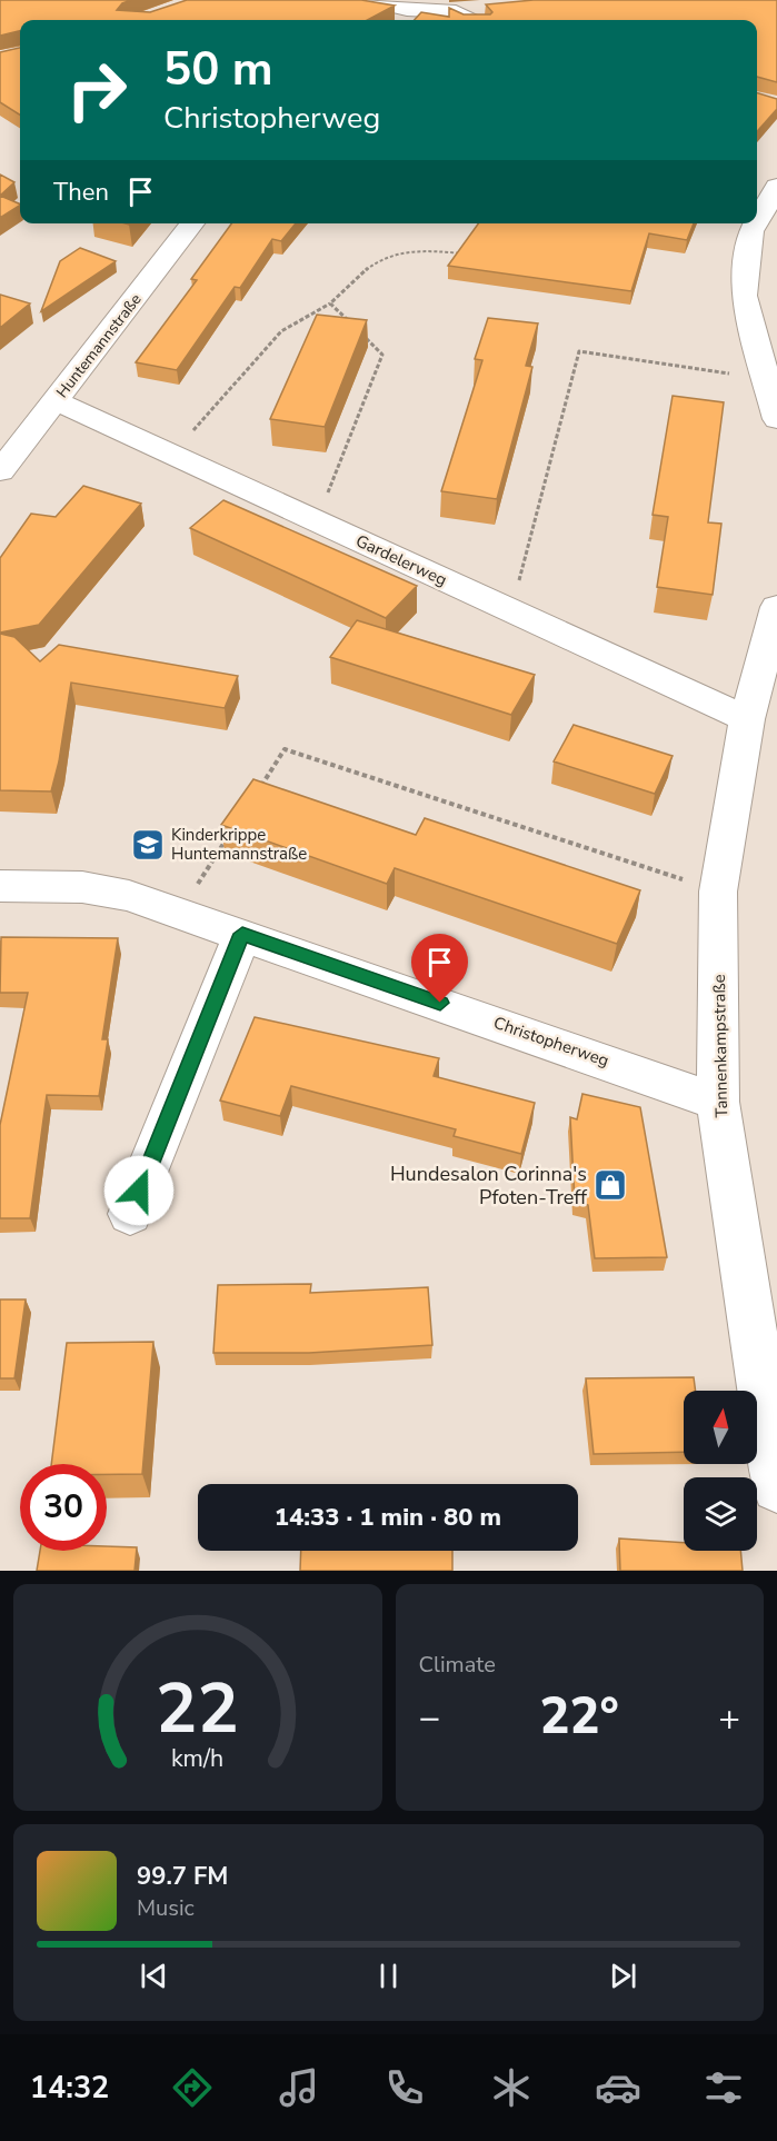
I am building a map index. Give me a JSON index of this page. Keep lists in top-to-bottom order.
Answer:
{
  "streets": {
    "street": [
      "Huntemannstraße",
      "Gardelerweg",
      "Christopherweg",
      "Tannenkampstraße"
    ]
  },
  "crossings": [
    ["Huntemannstraße", "Gardelerweg"],
    ["Gardelerweg", "Tannenkampstraße"],
    ["Christopherweg", "Tannenkampstraße"]
  ],
  "places": {
    "school or university": ["Kinderkrippe Huntemannstraße"],
    "shop": ["Hundesalon Corinna's Pfoten-Treff"]
  },
  "north": "top",
  "page": {
    "turn": ["50 m", "Christopherweg"],
    "then": "Then",
    "limit": "30",
    "trip": "14:33 · 1 min · 80 m",
    "tile": "Climate",
    "heat": ["−", "22°", "+"],
    "song": ["99.7 FM", "Music"],
    "tabs": "14:32",
    "gauge": ["22", "km/h"]
  }
}
